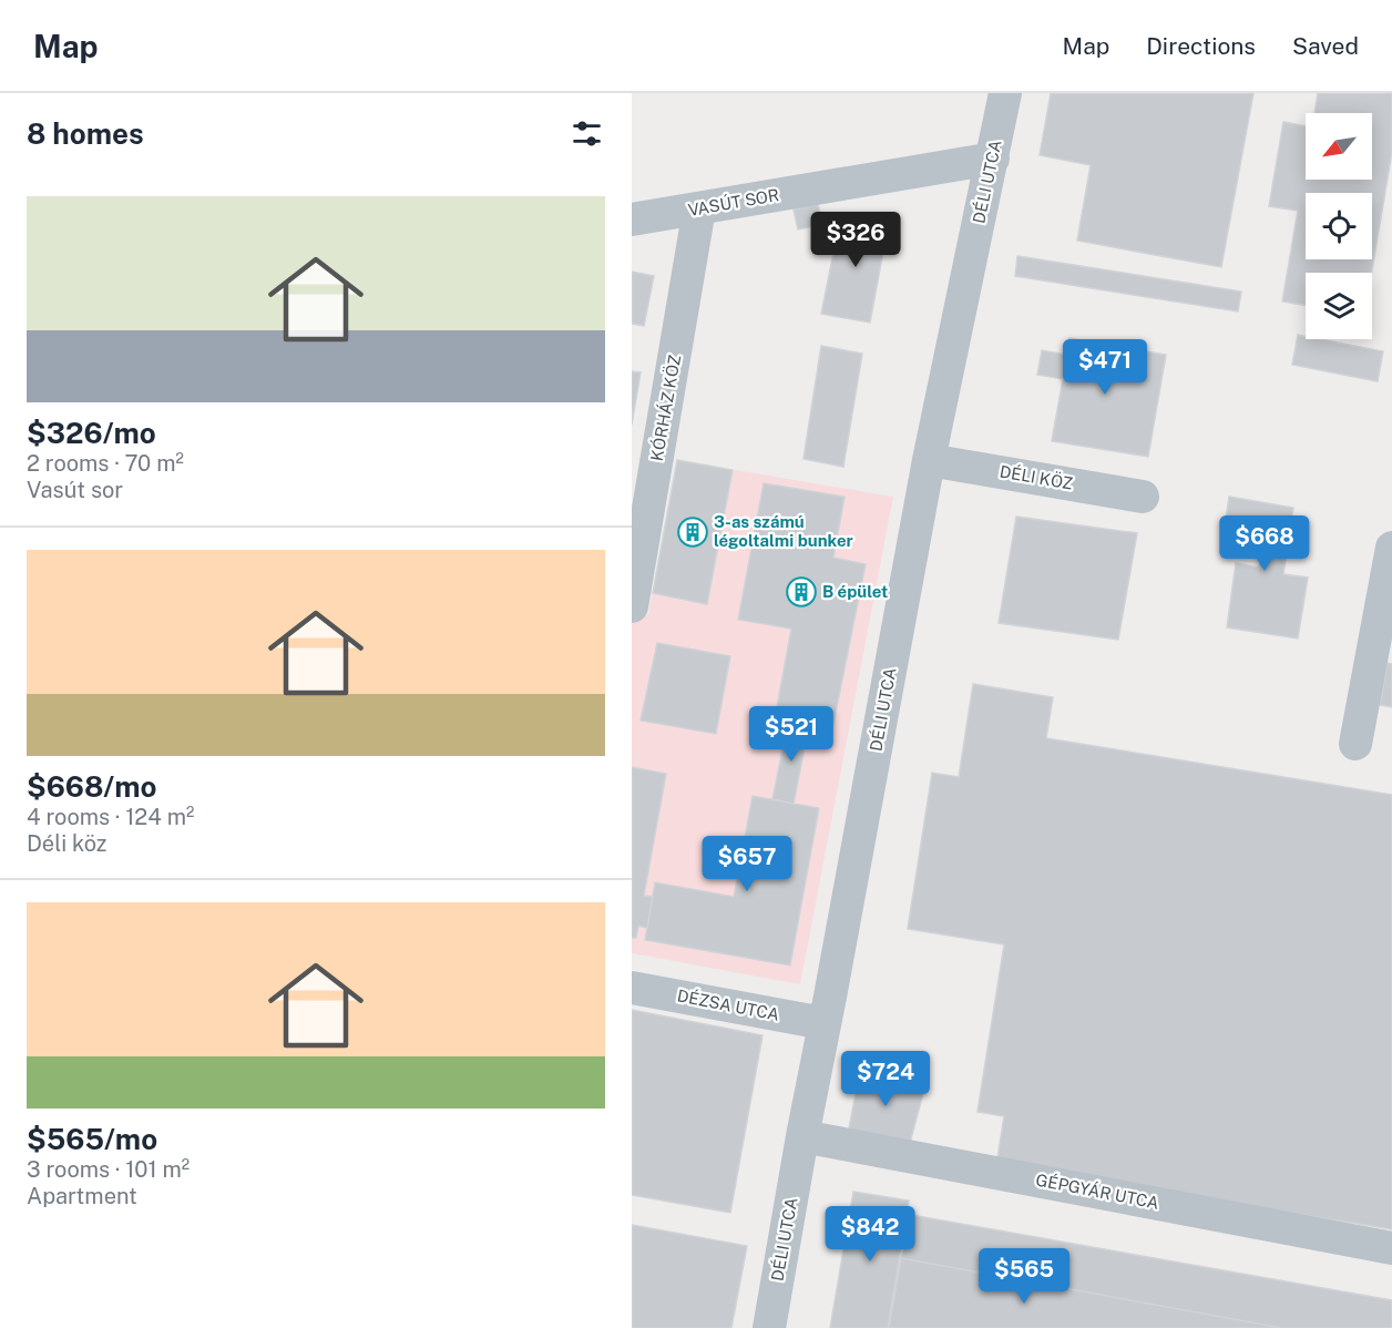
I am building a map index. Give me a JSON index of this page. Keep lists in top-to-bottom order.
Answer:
{
  "streets": {
    "street": [
      "DÉLI UTCA",
      "VASÚT SOR",
      "KÓRHÁZ KÖZ",
      "DÉLI KÖZ",
      "DÉZSA UTCA",
      "GÉPGYÁR UTCA"
    ]
  },
  "crossings": [
    ["DÉLI UTCA", "VASÚT SOR"],
    ["DÉLI UTCA", "DÉLI KÖZ"],
    ["DÉLI UTCA", "DÉZSA UTCA"],
    ["DÉLI UTCA", "GÉPGYÁR UTCA"],
    ["VASÚT SOR", "KÓRHÁZ KÖZ"]
  ],
  "places": {
    "building": ["3-as számú légoltalmi bunker", "B épület"]
  },
  "north": "bottom left",
  "page": {
    "header": "Map",
    "nav": ["Map", "Directions", "Saved"],
    "heading": "8 homes",
    "list": [
      {
        "name": "$326/mo",
        "note": "2 rooms · 70 m² · Vasút sor"
      },
      {
        "name": "$668/mo",
        "note": "4 rooms · 124 m² · Déli köz"
      },
      {
        "name": "$565/mo",
        "note": "3 rooms · 101 m² · Apartment"
      }
    ],
    "price": [
      "$326",
      "$471",
      "$668",
      "$521",
      "$657",
      "$724",
      "$842",
      "$565"
    ]
  }
}
